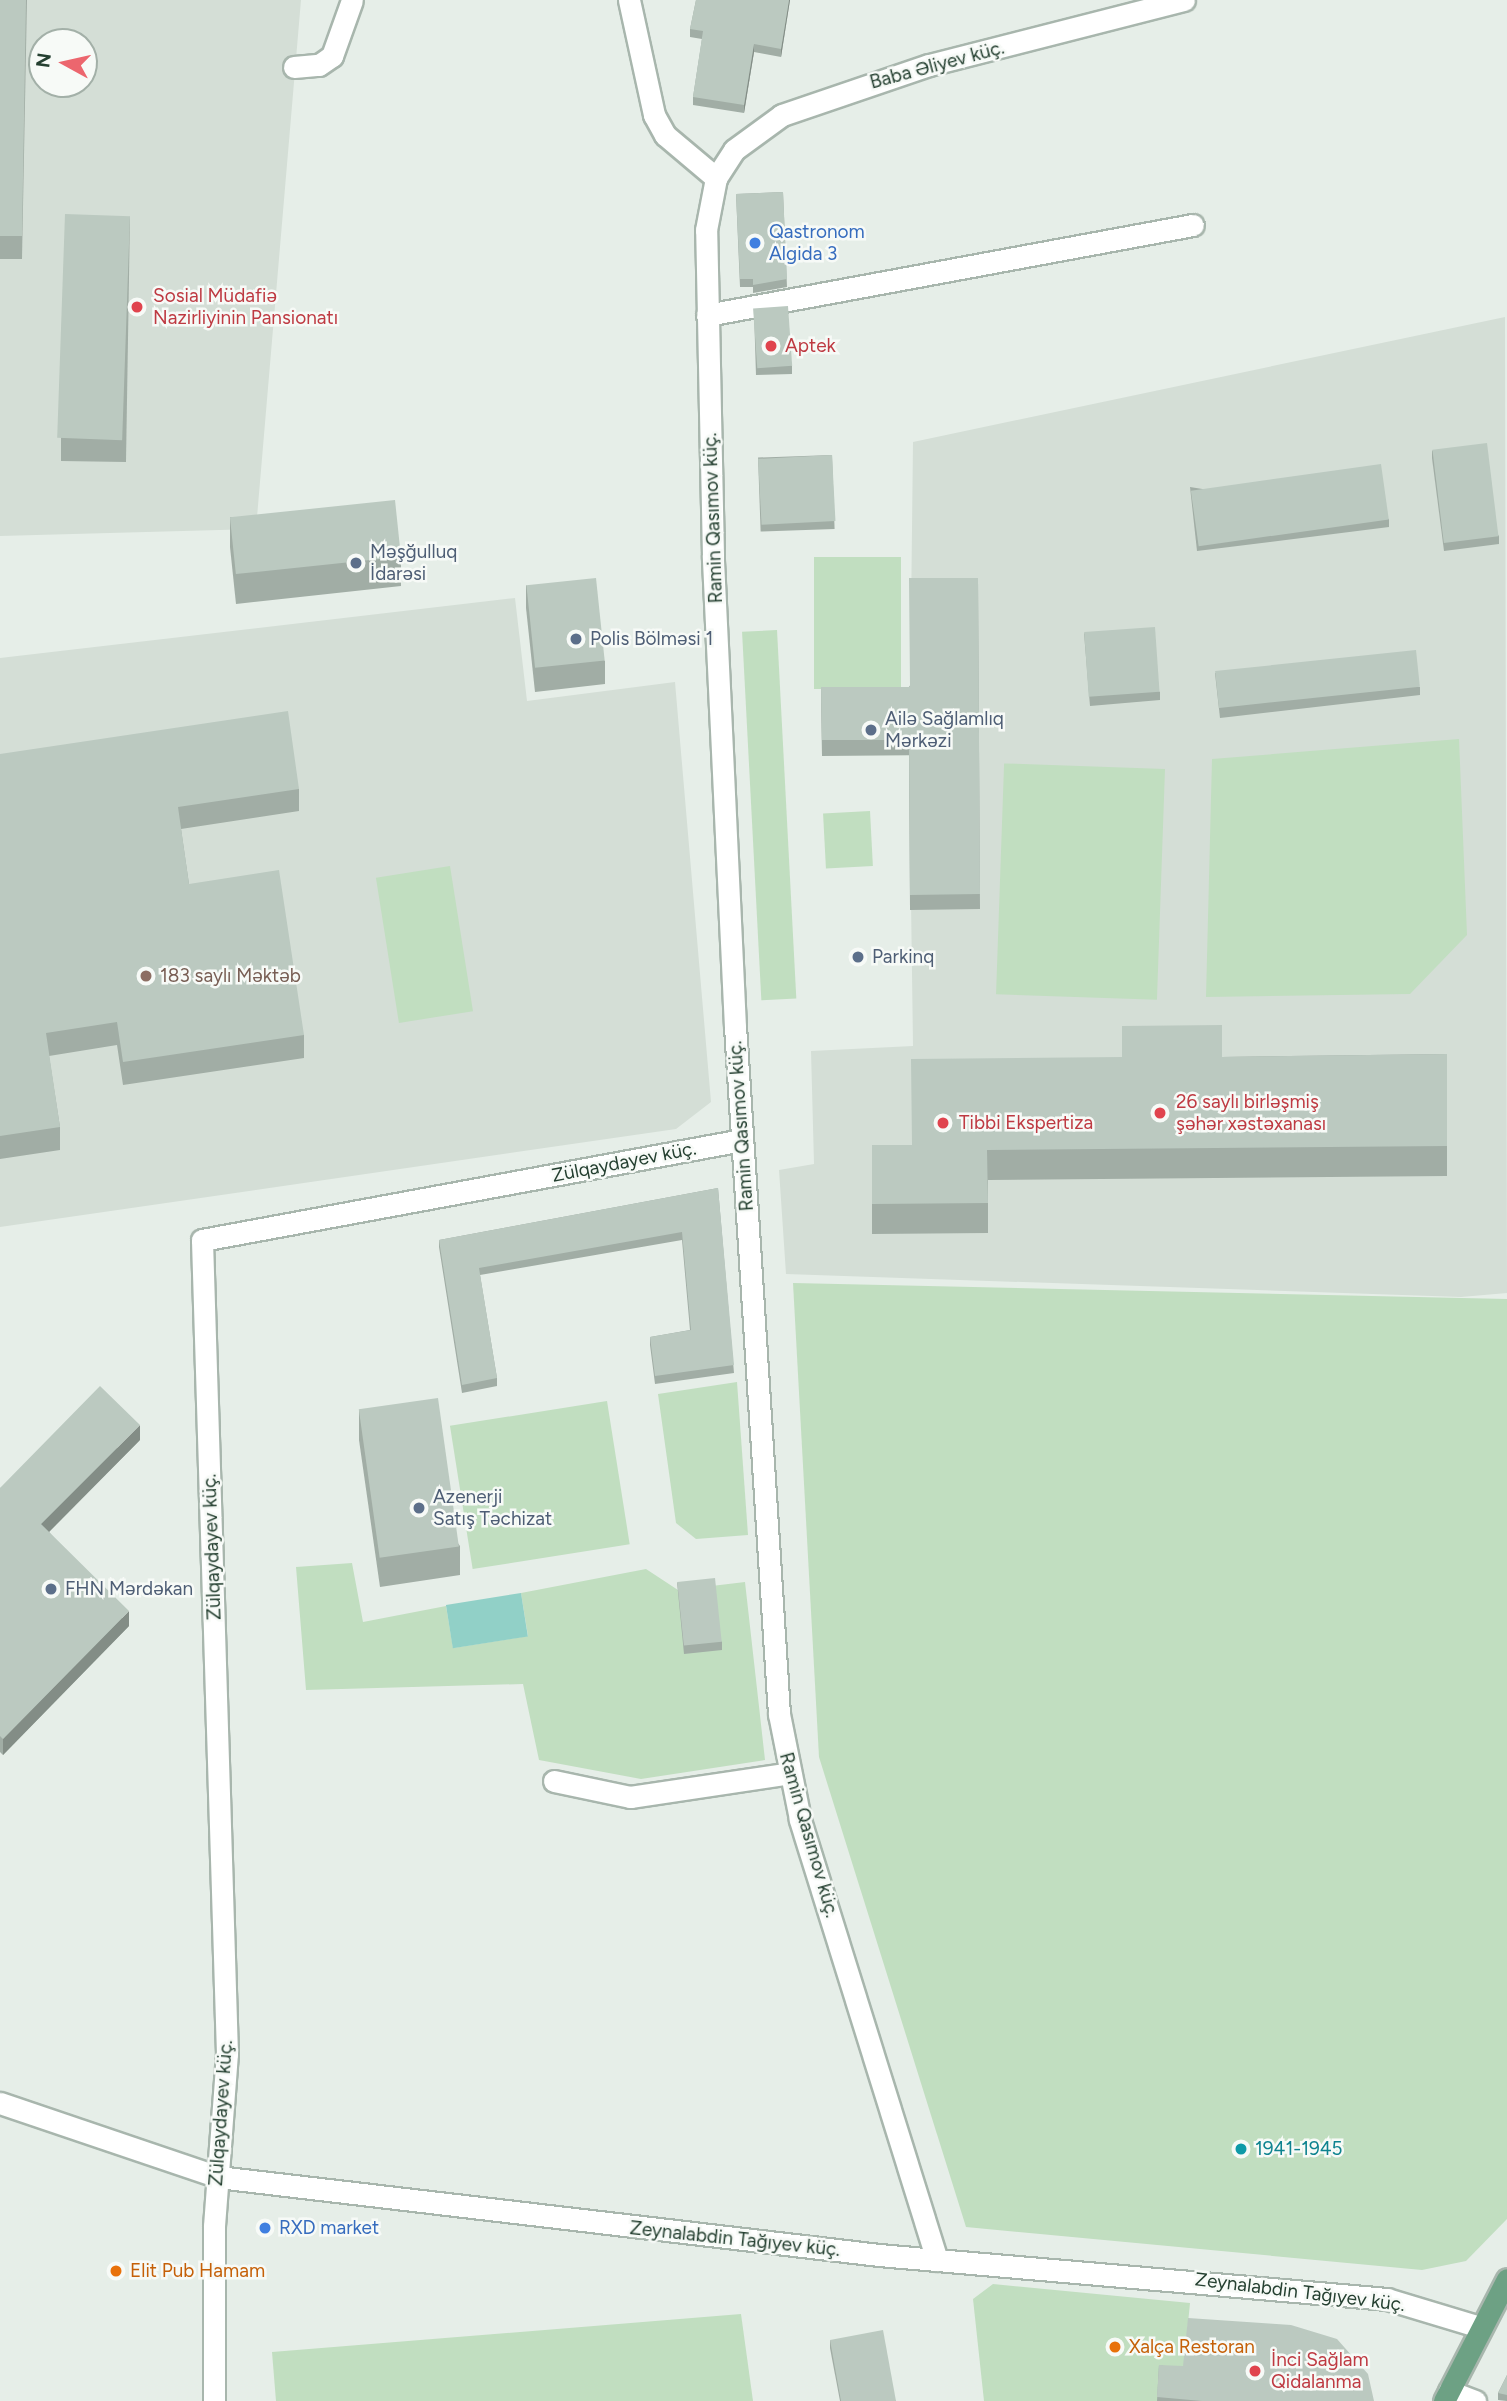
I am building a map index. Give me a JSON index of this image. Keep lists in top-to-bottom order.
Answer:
{
  "streets": {
    "street": [
      "Baba Əliyev küç.",
      "Ramin Qasımov küç.",
      "Zülqaydayev küç.",
      "Zeynalabdin Tağıyev küç."
    ]
  },
  "crossings": [
    ["Baba Əliyev küç.", "Ramin Qasımov küç."],
    ["Ramin Qasımov küç.", "Zülqaydayev küç."],
    ["Ramin Qasımov küç.", "Zeynalabdin Tağıyev küç."],
    ["Zülqaydayev küç.", "Zeynalabdin Tağıyev küç."]
  ],
  "places": [
    "Qastronom Algida 3",
    "Sosial Müdafiə Nazirliyinin Pansionatı",
    "Aptek",
    "Məşğulluq İdarəsi",
    "Polis Bölməsi 1",
    "Ailə Sağlamlıq Mərkəzi",
    "Parkinq",
    "183 saylı Məktəb",
    "26 saylı birləşmiş şəhər xəstəxanası",
    "Tibbi Ekspertiza",
    "Azenerji Satış Təchizat",
    "FHN Mərdəkan",
    "1941-1945",
    "RXD market",
    "Elit Pub Hamam",
    "Xalça Restoran",
    "İnci Sağlam Qidalanma"
  ],
  "north": "left"
}
